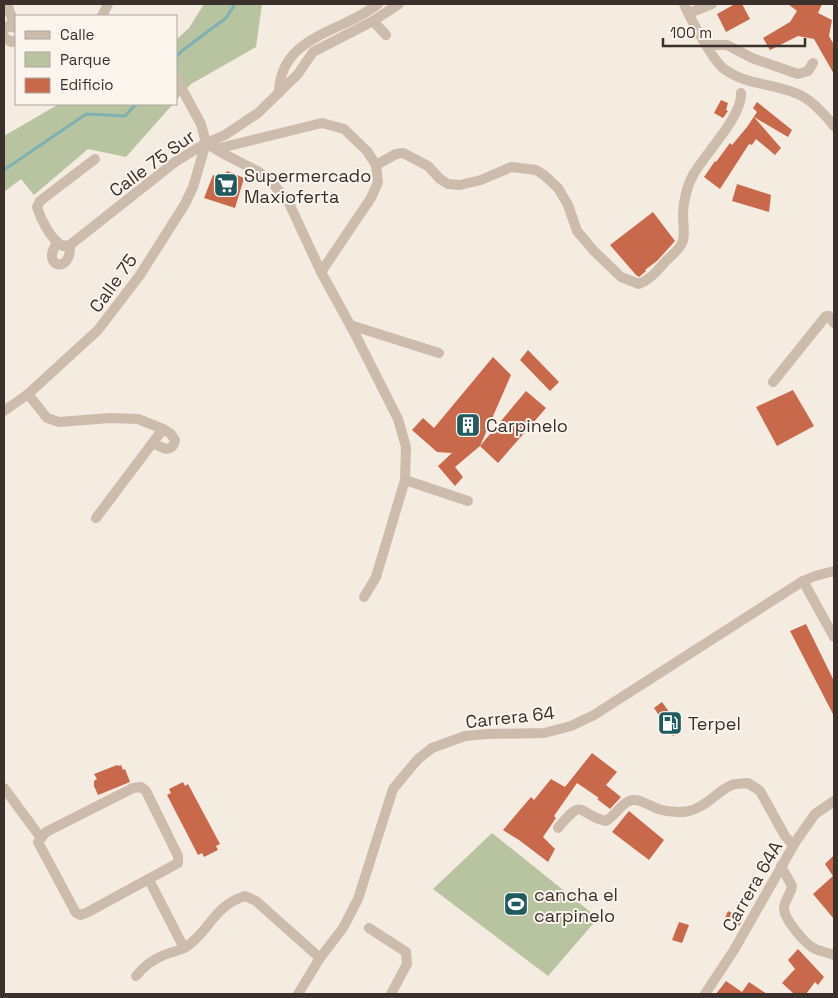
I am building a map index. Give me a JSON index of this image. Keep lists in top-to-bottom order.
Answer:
{
  "streets": {
    "street": [
      "Calle 75 Sur",
      "Calle 75",
      "Carrera 64",
      "Carrera 64A"
    ]
  },
  "crossings": [
    ["Calle 75 Sur", "Calle 75"]
  ],
  "places": {
    "supermarket": ["Supermercado Maxioferta"],
    "building": ["Carpinelo"],
    "fuel station": ["Terpel"],
    "sports": ["cancha el carpinelo"]
  },
  "legend": ["Calle", "Parque", "Edificio"],
  "scale_bar": "100 m"
}
